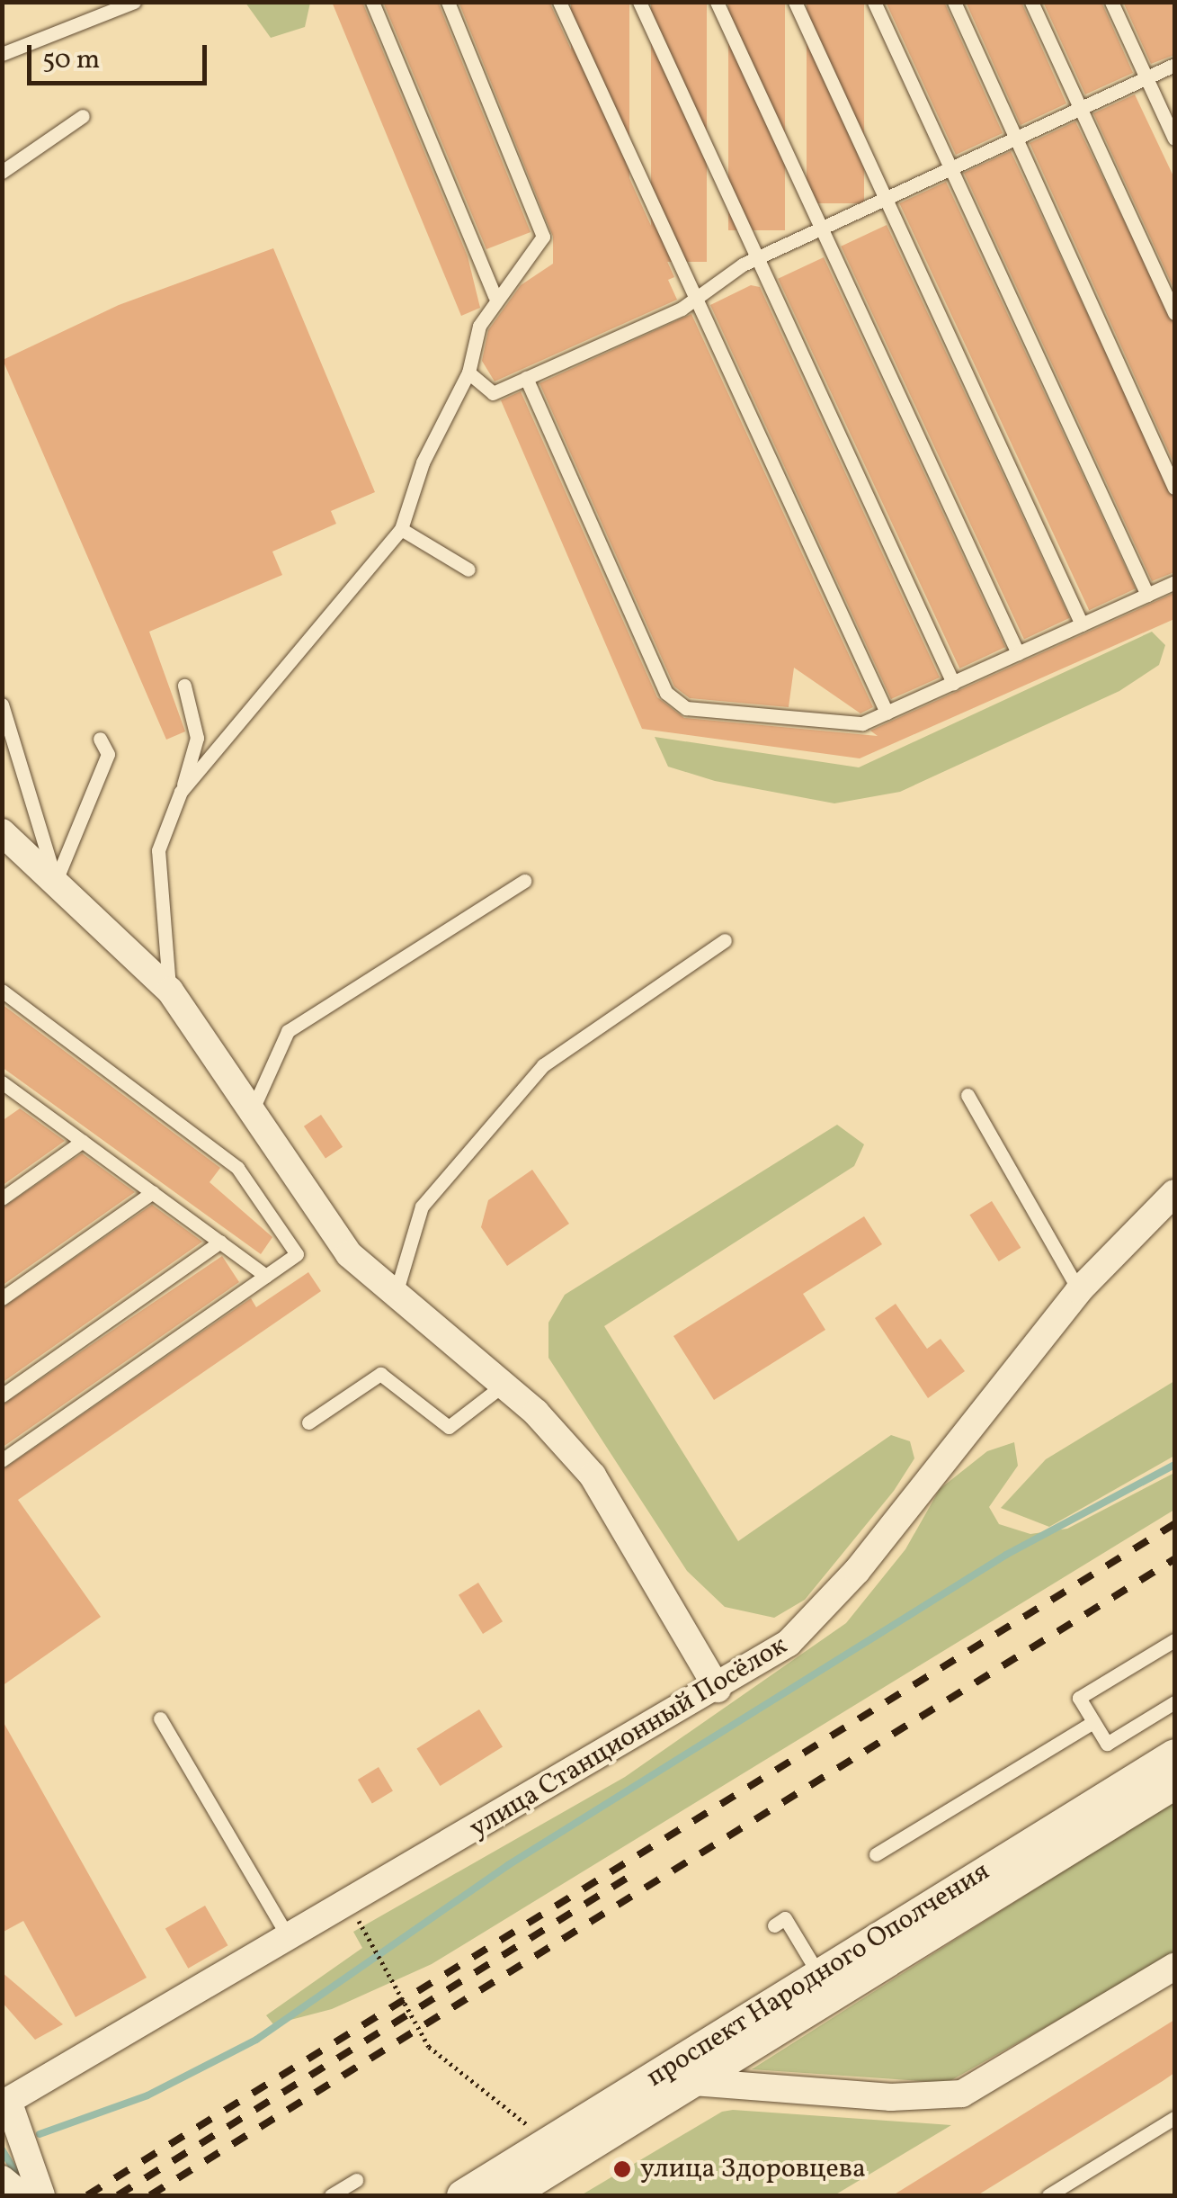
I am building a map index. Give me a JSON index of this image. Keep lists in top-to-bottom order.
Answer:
{
  "streets": {
    "street": ["улица Станционный Посёлок", "проспект Народного Ополчения"]
  },
  "places": ["улица Здоровцева"],
  "scale_bar": "50 m"
}
